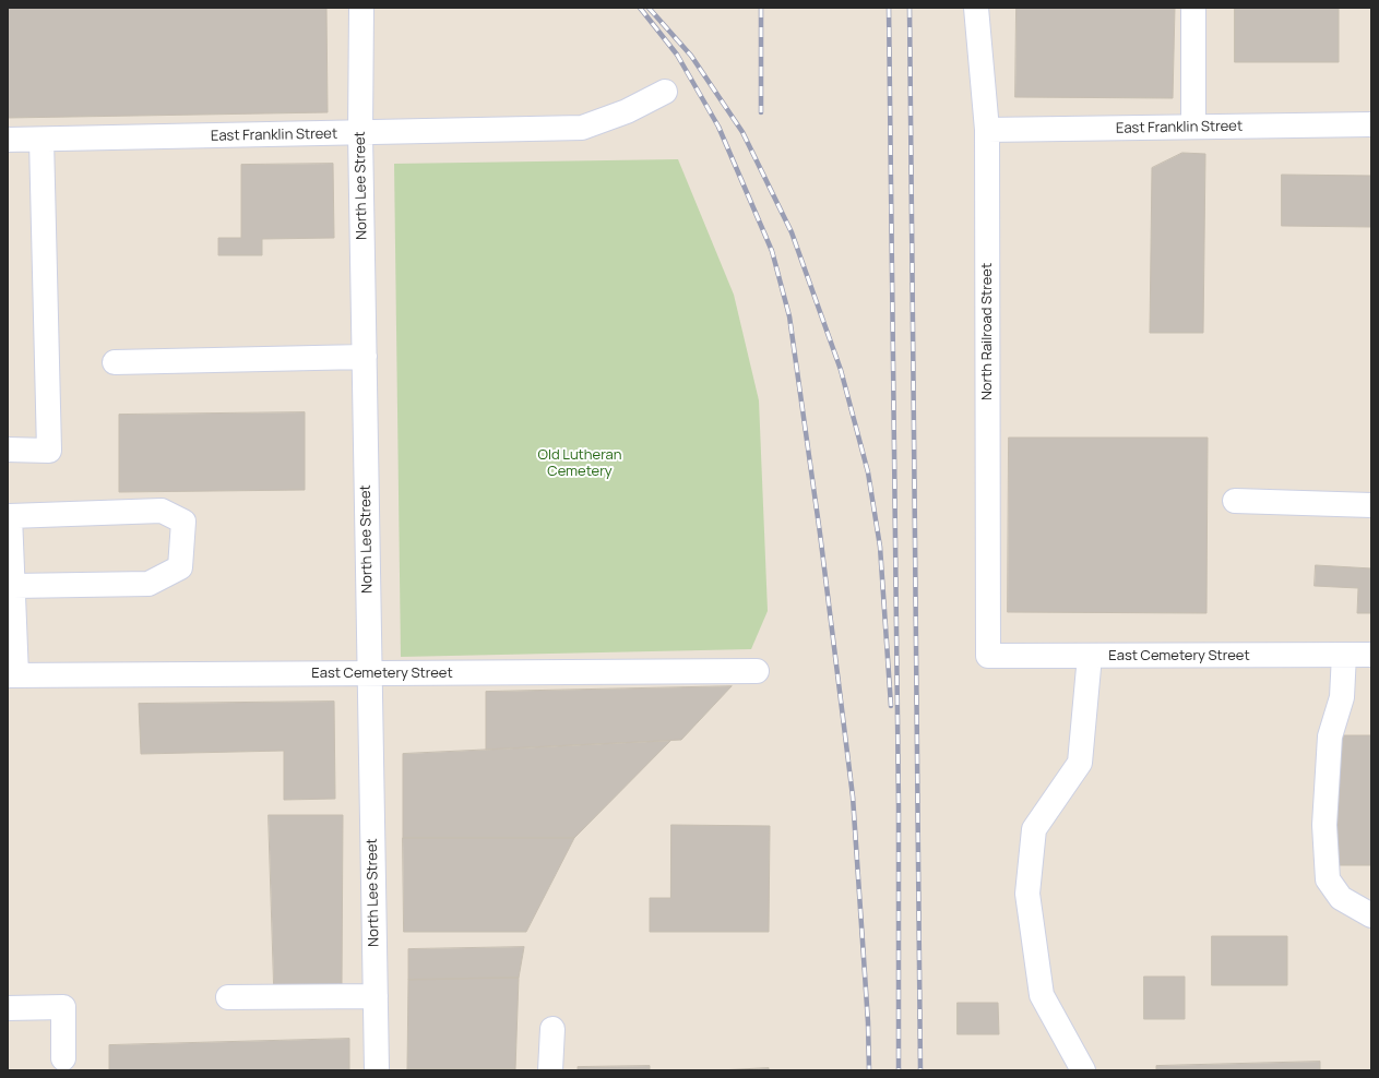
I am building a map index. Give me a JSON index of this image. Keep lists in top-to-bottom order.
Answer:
{
  "streets": {
    "street": [
      "East Franklin Street",
      "North Lee Street",
      "North Railroad Street",
      "East Cemetery Street"
    ]
  },
  "crossings": [
    ["East Franklin Street", "North Lee Street"],
    ["East Franklin Street", "North Railroad Street"],
    ["North Lee Street", "East Cemetery Street"],
    ["North Railroad Street", "East Cemetery Street"]
  ],
  "parks": ["Old Lutheran Cemetery"]
}
